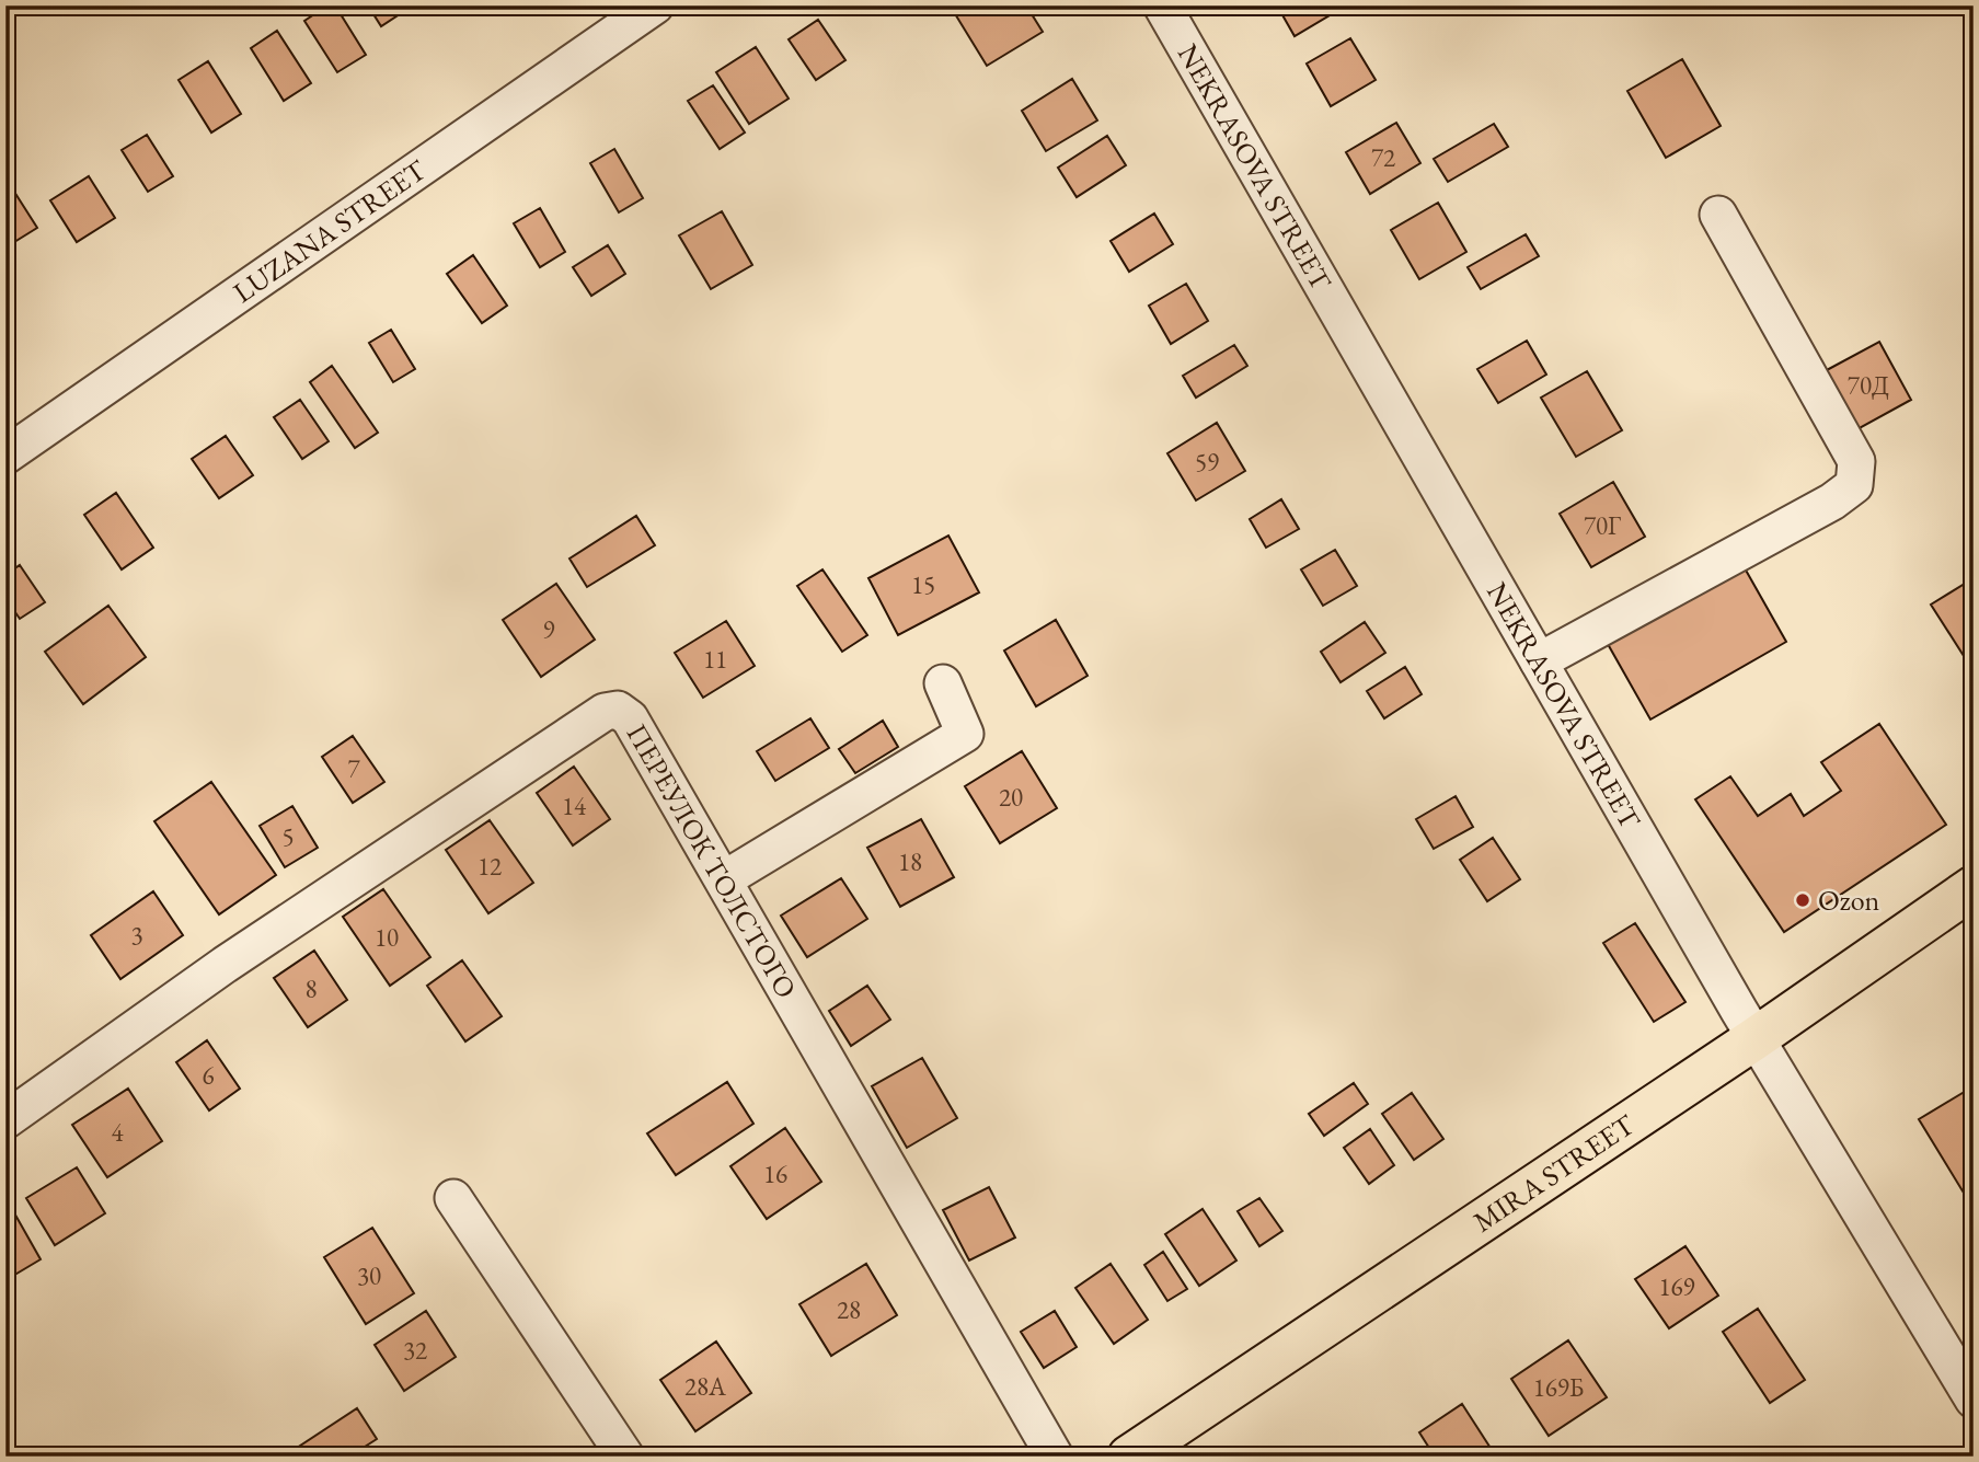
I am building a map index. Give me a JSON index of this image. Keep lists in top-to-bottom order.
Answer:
{
  "streets": {
    "main road": ["MIRA STREET"],
    "street": ["NEKRASOVA STREET", "LUZANA STREET", "ПЕРЕУЛОК ТОЛСТОГО"]
  },
  "crossings": [
    ["NEKRASOVA STREET", "MIRA STREET"]
  ],
  "places": ["Ozon"],
  "house_numbers": [
    "72",
    "70Д",
    "59",
    "70Г",
    "15",
    "9",
    "11",
    "7",
    "20",
    "14",
    "5",
    "18",
    "12",
    "3",
    "10",
    "8",
    "6",
    "4",
    "16",
    "30",
    "169",
    "28",
    "32",
    "28А",
    "169Б"
  ]
}
